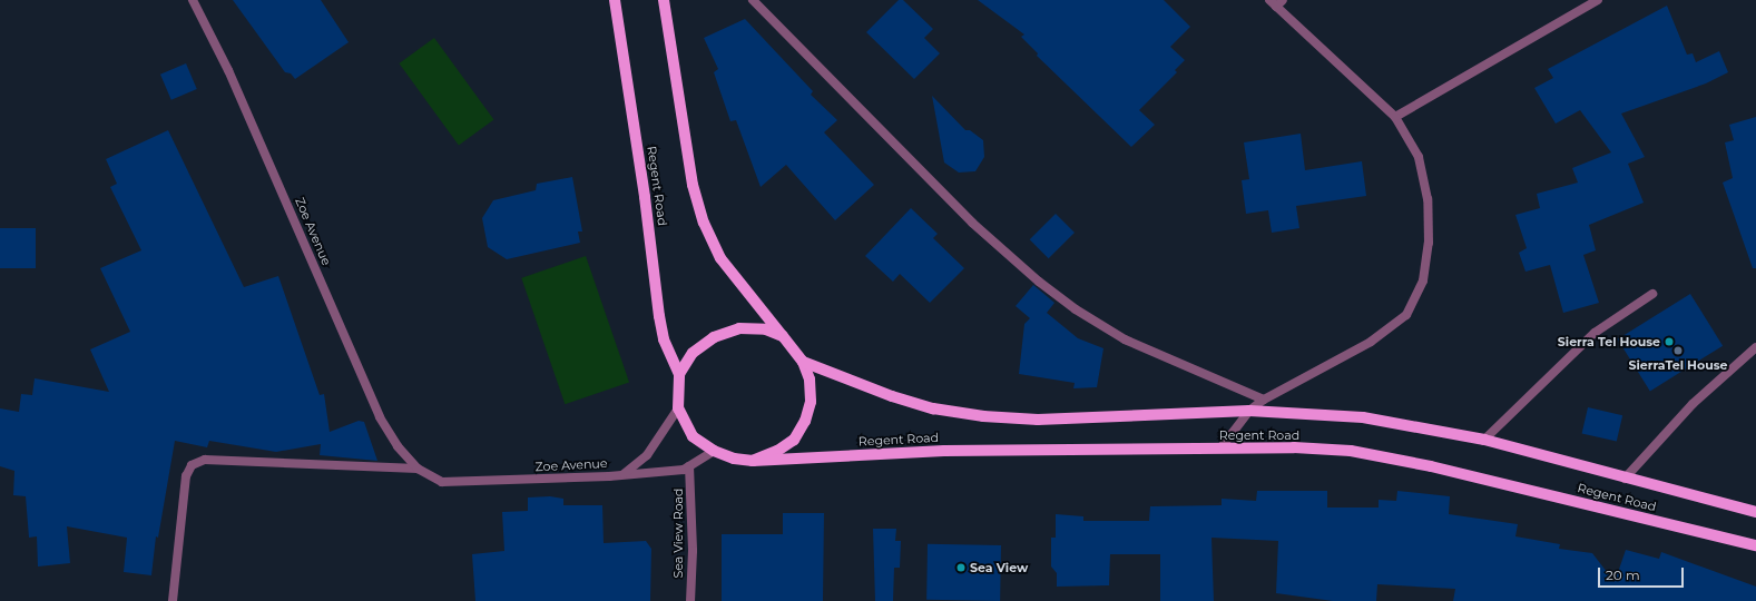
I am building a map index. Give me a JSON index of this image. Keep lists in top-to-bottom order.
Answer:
{
  "streets": {
    "main road": ["Regent Road"],
    "street": ["Zoe Avenue", "Sea View Road"]
  },
  "crossings": [
    ["Regent Road", "Zoe Avenue"],
    ["Zoe Avenue", "Sea View Road"]
  ],
  "places": ["Sierra Tel House", "SierraTel House", "Sea View"],
  "scale_bar": "20 m"
}
